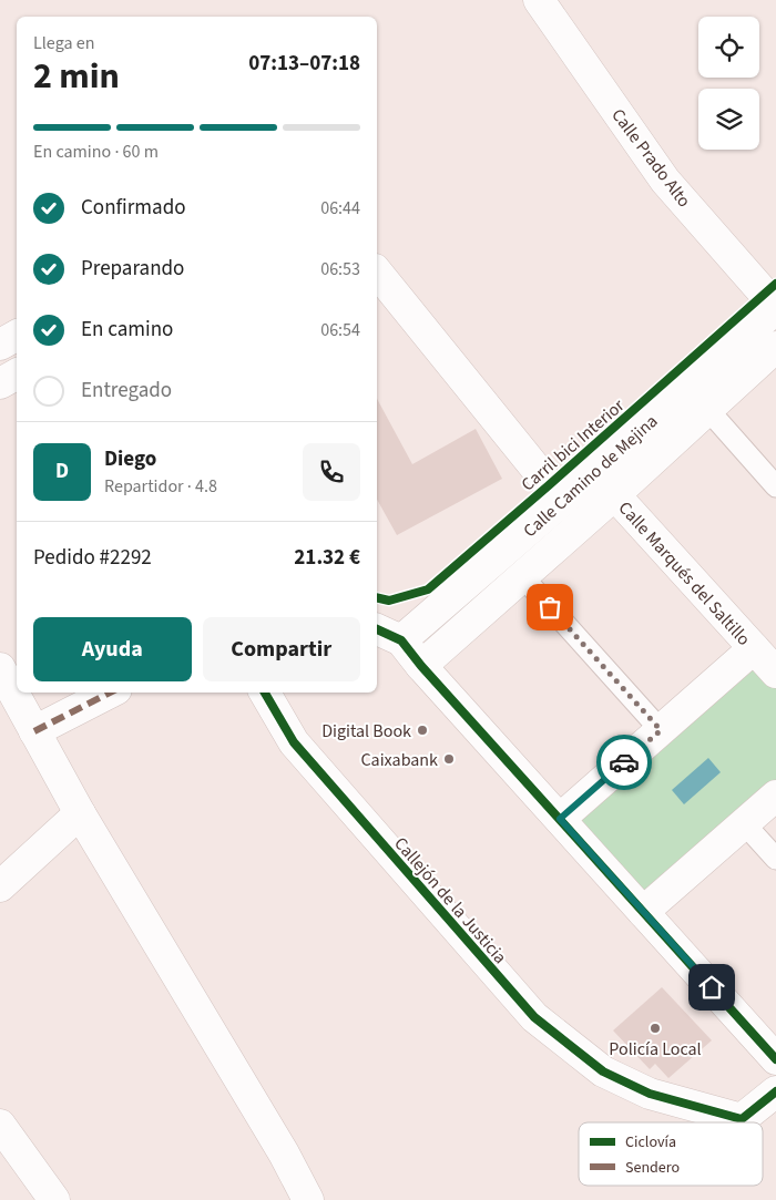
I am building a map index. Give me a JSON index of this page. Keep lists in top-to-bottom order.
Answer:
{
  "streets": {
    "street": [
      "Calle Prado Alto",
      "Calle Camino de Mejina",
      "Calle Marqués del Saltillo",
      "Callejón de la Justicia"
    ],
    "cycle path": ["Carril bici Interior"]
  },
  "crossings": [
    ["Calle Prado Alto", "Calle Camino de Mejina"],
    ["Calle Camino de Mejina", "Calle Marqués del Saltillo"]
  ],
  "places": ["Digital Book", "Caixabank", "Policía Local"],
  "legend": ["Ciclovía", "Sendero"],
  "page": {
    "heading": ["2 min", "Llega en", "07:13–07:18"],
    "panel": [
      "Diego",
      "Repartidor · 4.8",
      "Pedido #2292",
      "21.32 €"
    ],
    "bar": "En camino · 60 m",
    "list": [
      ["Confirmado", "06:44"],
      ["Preparando", "06:53"],
      ["En camino", "06:54"],
      "Entregado"
    ],
    "round": "D",
    "buttons": ["Ayuda", "Compartir"]
  }
}
